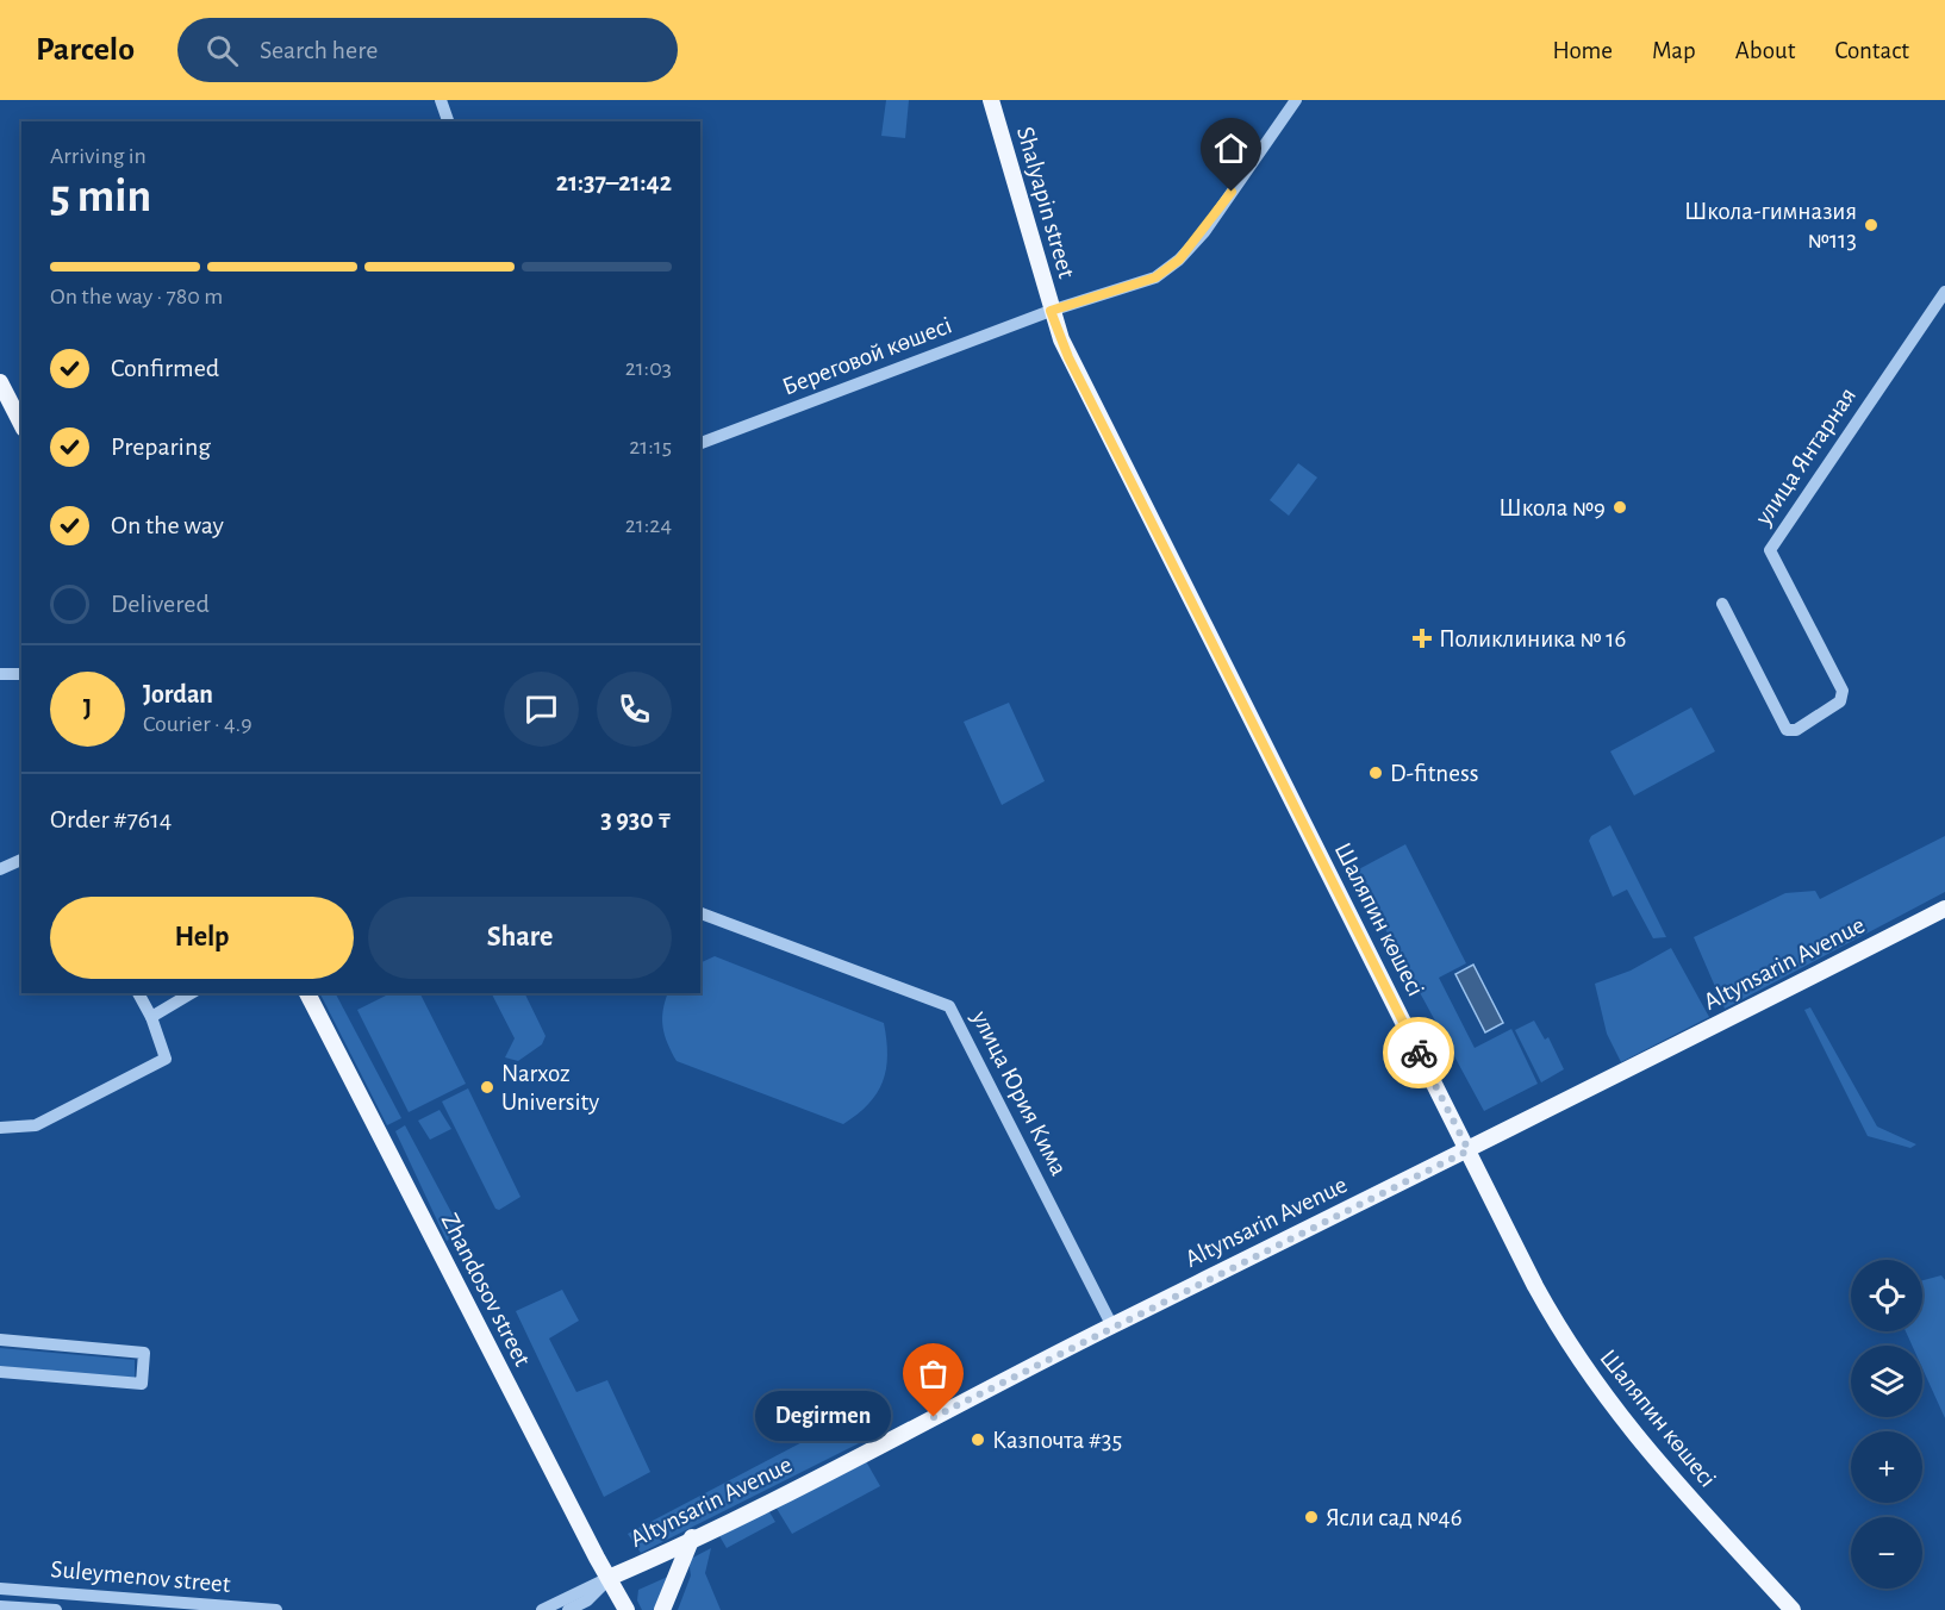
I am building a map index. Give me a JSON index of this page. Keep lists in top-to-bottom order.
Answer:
{
  "streets": {
    "main road": [
      "Shalyapin street",
      "Шаляпин көшесі",
      "Altynsarin Avenue",
      "Zhandosov street"
    ],
    "street": [
      "Береговой көшесі",
      "улица Янтарная",
      "улица Юрия Кима",
      "Suleymenov street"
    ]
  },
  "crossings": [
    ["Shalyapin street", "Береговой көшесі"],
    ["Shalyapin street", "Шаляпин көшесі"],
    ["Shalyapin street", "Altynsarin Avenue"],
    ["Шаляпин көшесі", "Altynsarin Avenue"],
    ["Altynsarin Avenue", "улица Юрия Кима"],
    ["Altynsarin Avenue", "Zhandosov street"]
  ],
  "places": {
    "other": [
      "Школа-гимназия №113",
      "Школа №9",
      "D-fitness",
      "Narxoz University",
      "Degirmen",
      "Казпочта #35",
      "Ясли сад №46"
    ],
    "health": ["Поликлиника № 16"]
  },
  "page": {
    "header": "Parcelo",
    "search": "Search here",
    "nav": [
      "Home",
      "Map",
      "About",
      "Contact"
    ],
    "heading": ["5 min", "Arriving in", "21:37–21:42"],
    "panel": [
      "Jordan",
      "Courier · 4.9",
      "Order #7614",
      "3 930 ₸"
    ],
    "bar": "On the way · 780 m",
    "list": [
      ["Confirmed", "21:03"],
      ["Preparing", "21:15"],
      ["On the way", "21:24"],
      "Delivered"
    ],
    "round": "J",
    "buttons": ["Help", "Share"],
    "map_buttons": ["+", "−"],
    "bubble": "Degirmen"
  }
}
